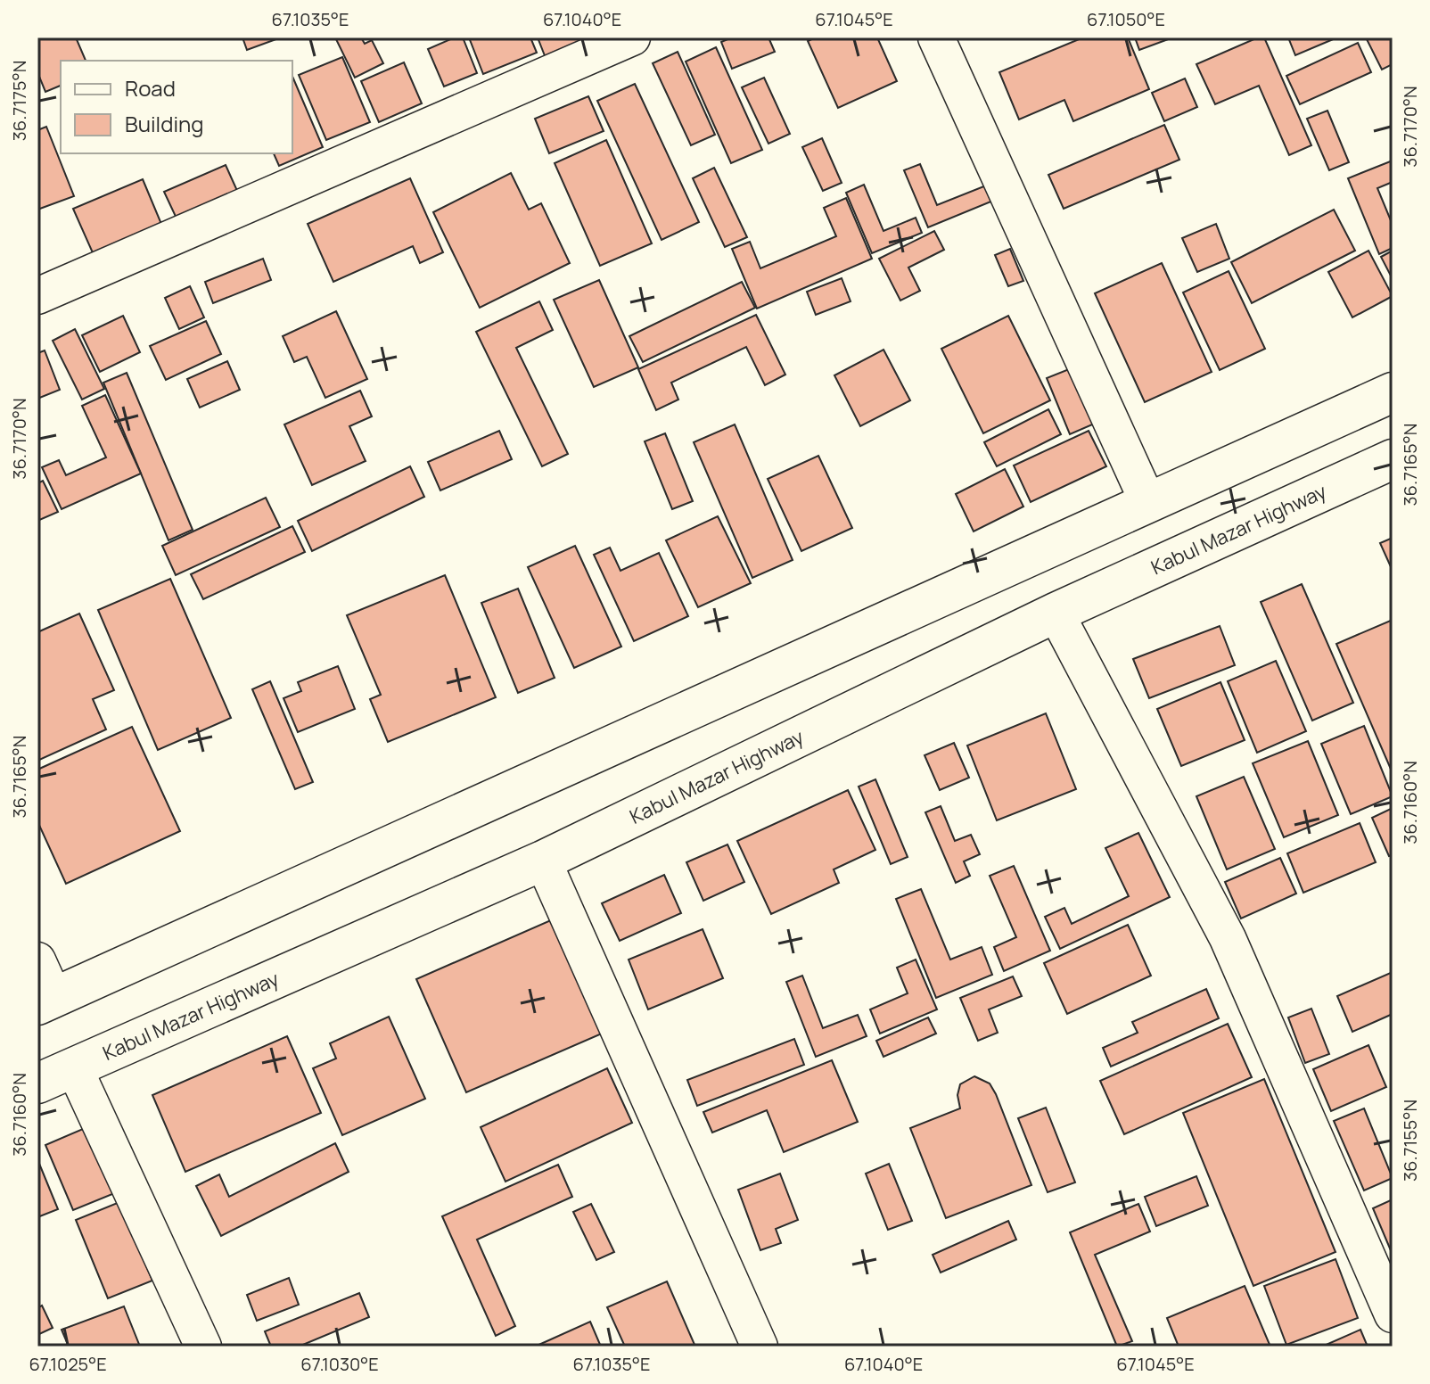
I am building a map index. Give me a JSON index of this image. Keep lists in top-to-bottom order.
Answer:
{
  "streets": {
    "highway": ["Kabul Mazar Highway"]
  },
  "legend": ["Road", "Building"],
  "coordinates": [
    "67.1035°E",
    "67.1040°E",
    "67.1045°E",
    "67.1050°E",
    "36.7175°N",
    "36.7170°N",
    "36.7165°N",
    "36.7160°N",
    "36.7155°N",
    "67.1025°E",
    "67.1030°E"
  ]
}
